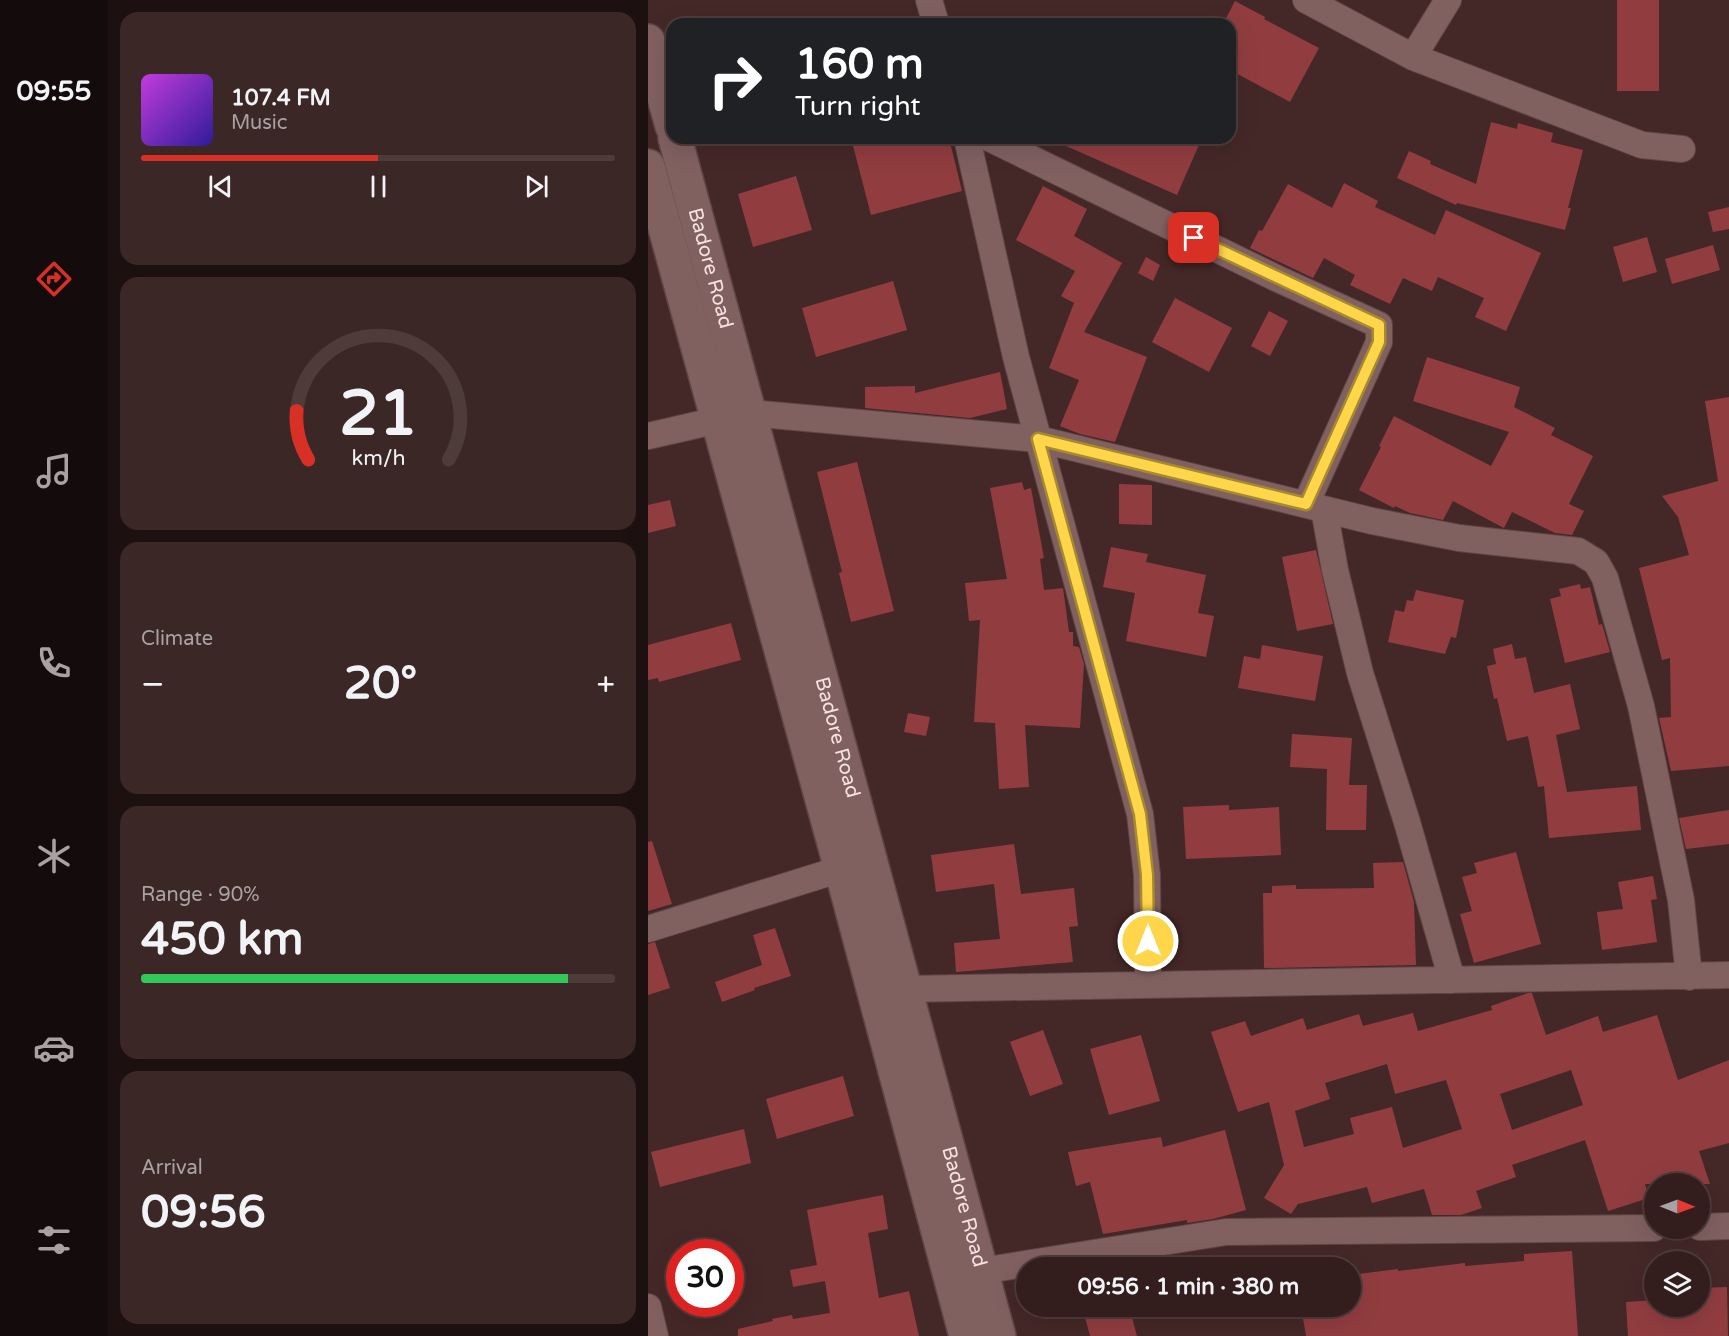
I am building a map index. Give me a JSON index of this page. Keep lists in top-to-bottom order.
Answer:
{
  "streets": {
    "main road": ["Badore Road"]
  },
  "north": "right",
  "page": {
    "tabs": "09:55",
    "turn": ["160 m", "Turn right"],
    "song": ["107.4 FM", "Music"],
    "tile": [
      "Climate",
      ["Range · 90%", "450 km"],
      ["Arrival", "09:56"]
    ],
    "heat": ["−", "20°", "+"],
    "limit": "30",
    "trip": "09:56 · 1 min · 380 m",
    "gauge": ["21", "km/h"]
  }
}
